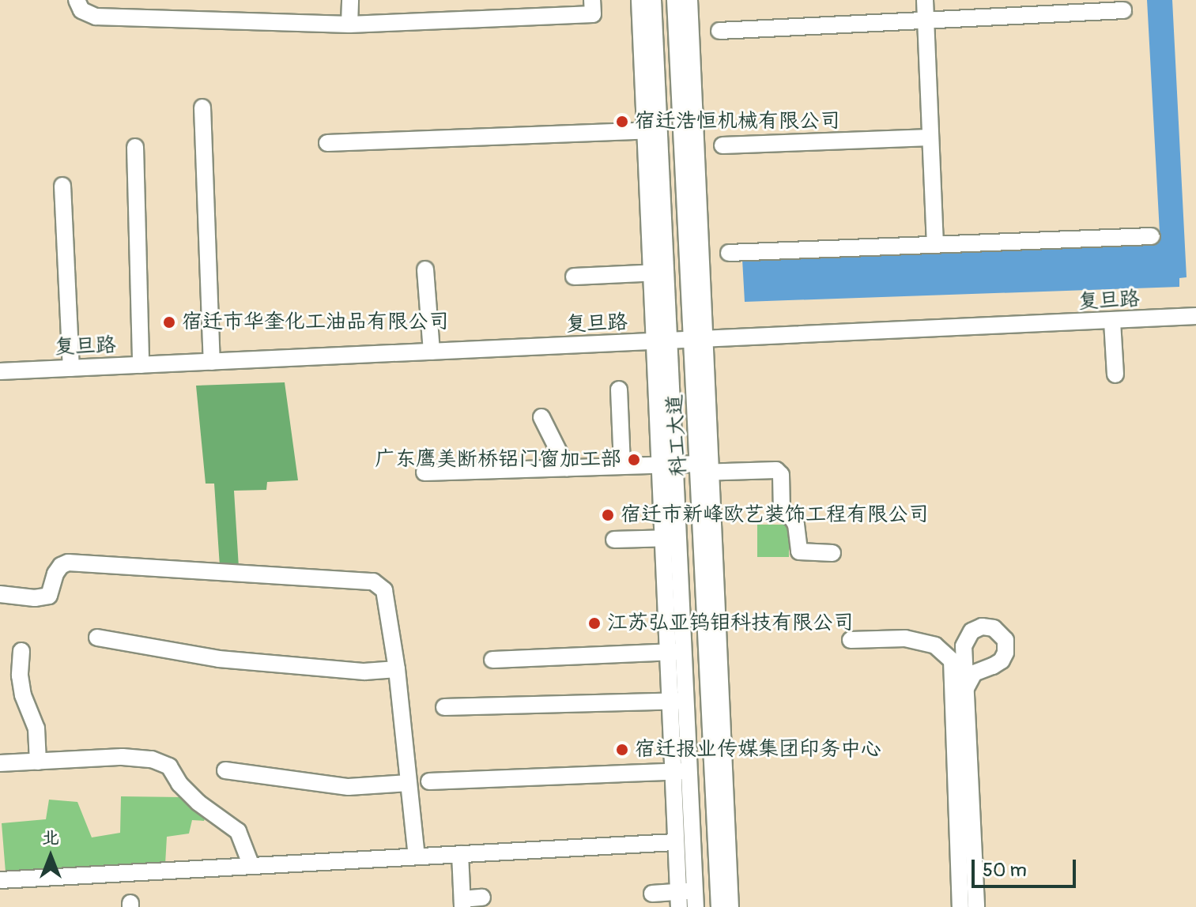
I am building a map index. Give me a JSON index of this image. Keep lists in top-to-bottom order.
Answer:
{
  "streets": {
    "street": ["复旦路", "科工大道"]
  },
  "crossings": [
    ["复旦路", "科工大道"]
  ],
  "places": [
    "宿迁浩恒机械有限公司",
    "宿迁市华奎化工油品有限公司",
    "广东鹰美断桥铝门窗加工部",
    "宿迁市新峰欧艺装饰工程有限公司",
    "江苏弘亚钨钼科技有限公司",
    "宿迁报业传媒集团印务中心"
  ],
  "scale_bar": "50 m",
  "north": "top"
}
